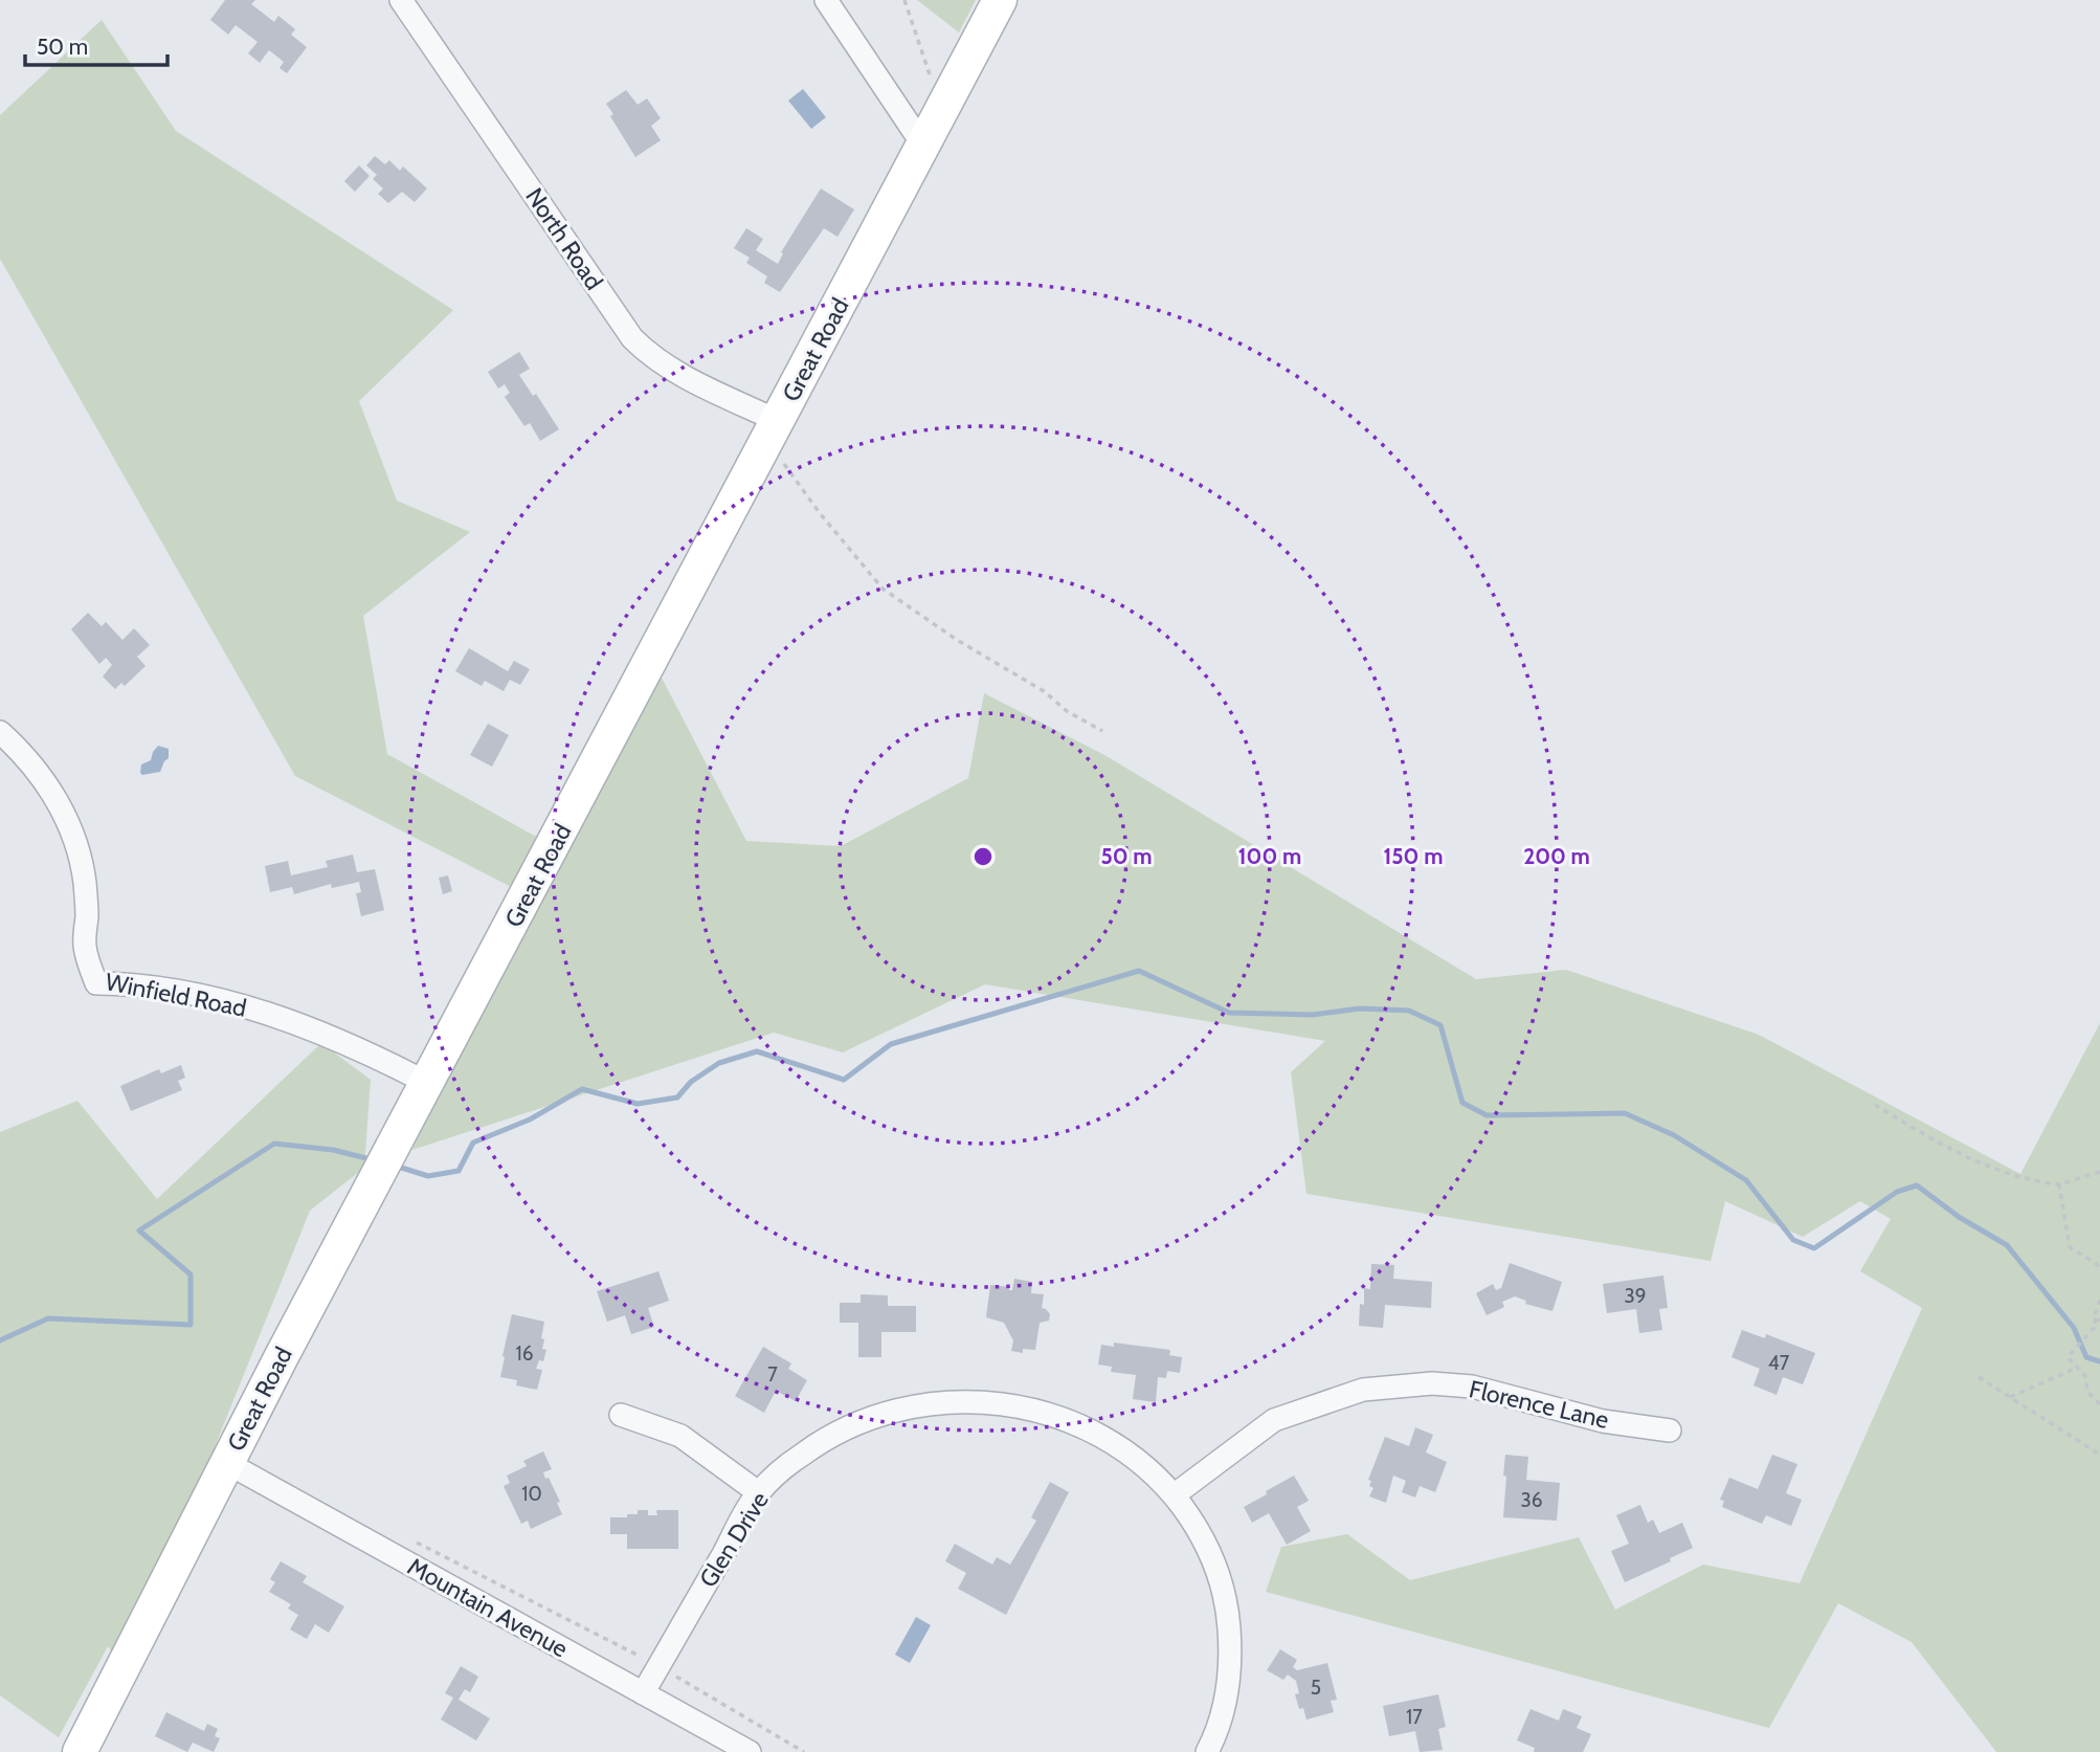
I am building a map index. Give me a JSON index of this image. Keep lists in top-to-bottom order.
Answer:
{
  "streets": {
    "street": [
      "North Road",
      "Great Road",
      "Winfield Road",
      "Florence Lane",
      "Glen Drive",
      "Mountain Avenue"
    ]
  },
  "crossings": [
    ["North Road", "Great Road"],
    ["Great Road", "Winfield Road"],
    ["Great Road", "Mountain Avenue"],
    ["Florence Lane", "Glen Drive"],
    ["Glen Drive", "Mountain Avenue"]
  ],
  "house_numbers": [
    "39",
    "16",
    "47",
    "7",
    "10",
    "36",
    "5",
    "17"
  ],
  "scale_bar": "50 m",
  "rings": [
    "50 m",
    "100 m",
    "150 m",
    "200 m"
  ]
}
